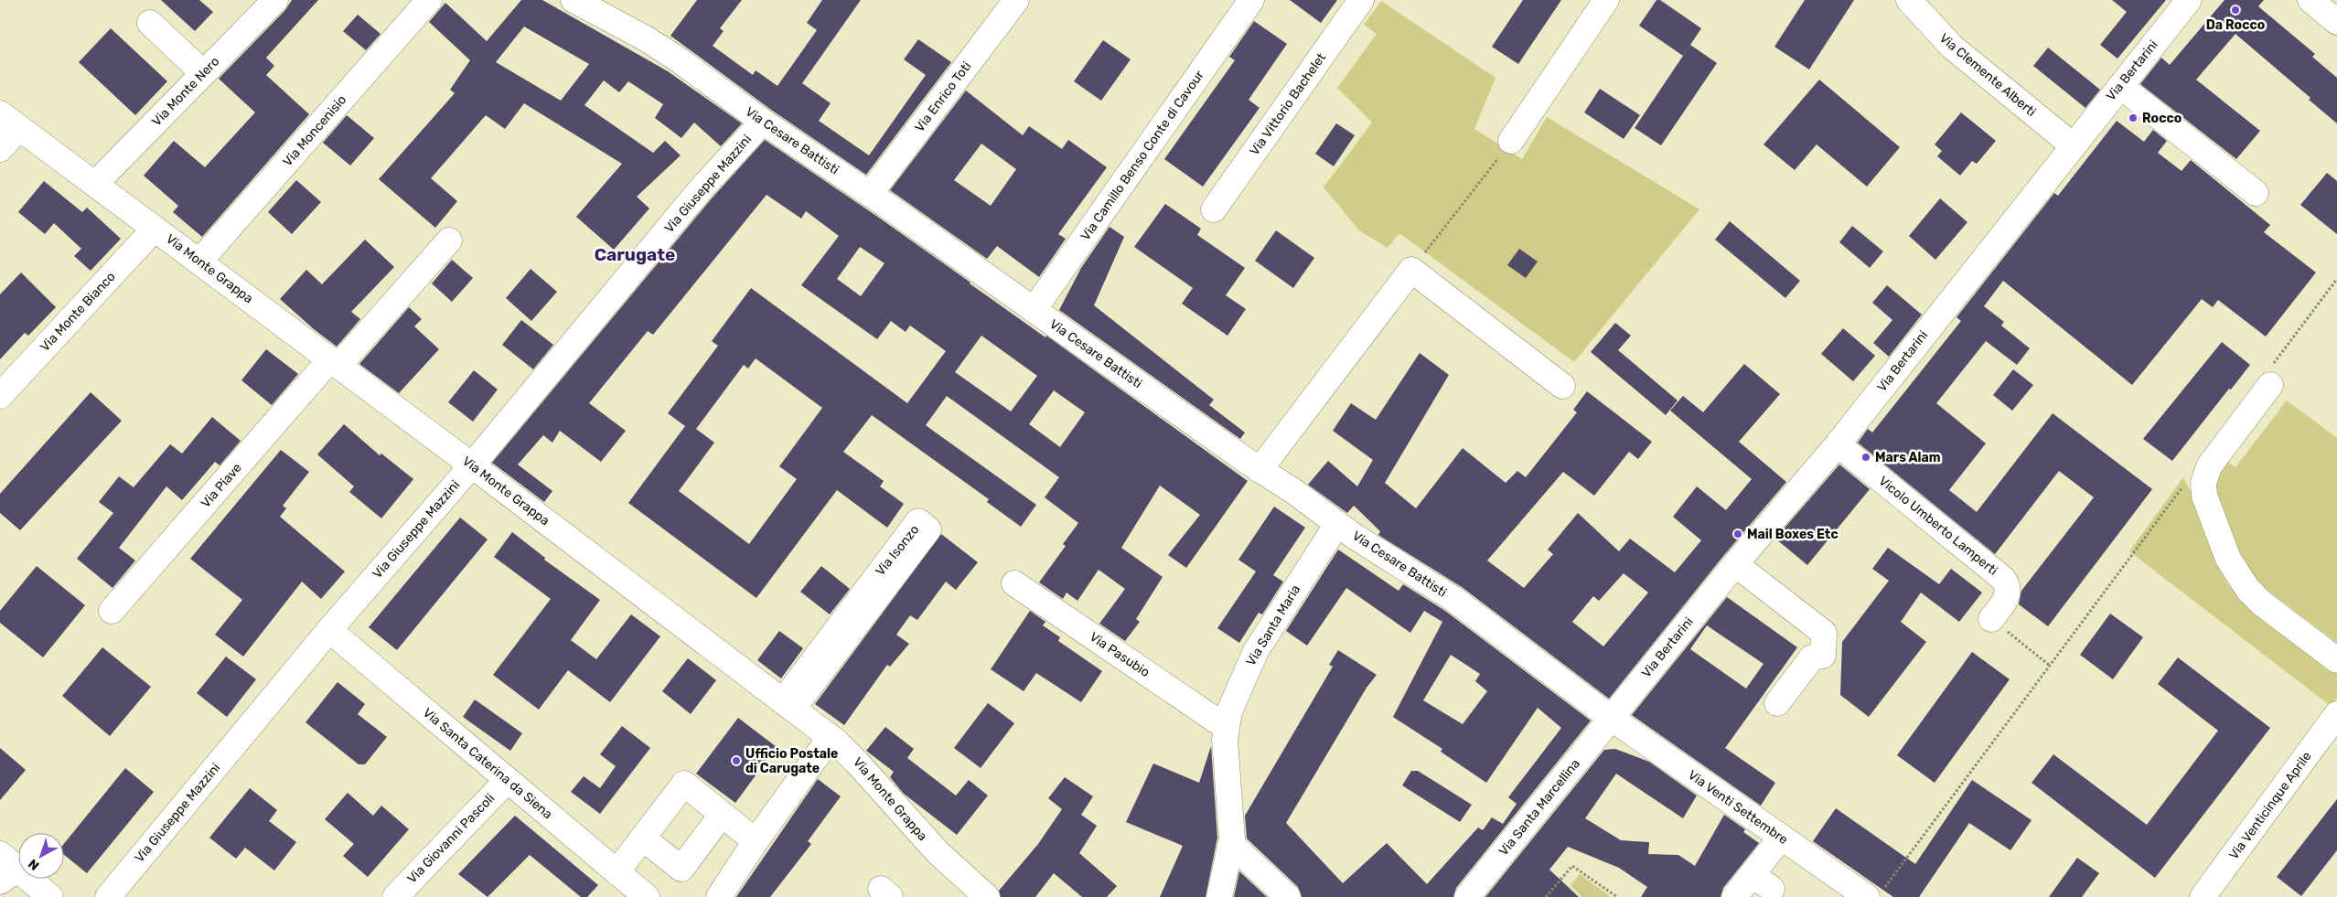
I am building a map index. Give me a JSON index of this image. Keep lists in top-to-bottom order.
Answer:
{
  "streets": {
    "street": [
      "Via Bertarini",
      "Via Clemente Alberti",
      "Via Monte Nero",
      "Via Enrico Toti",
      "Via Vittorio Bachelet",
      "Via Moncenisio",
      "Via Cesare Battisti",
      "Via Camillo Benso Conte di Cavour",
      "Via Giuseppe Mazzini",
      "Via Monte Grappa",
      "Via Monte Bianco",
      "Via Piave",
      "Vicolo Umberto Lamperti",
      "Via Isonzo",
      "Via Santa Maria",
      "Via Pasubio",
      "Via Santa Caterina da Siena",
      "Via Venticinque Aprile",
      "Via Santa Marcellina",
      "Via Venti Settembre",
      "Via Giovanni Pascoli"
    ]
  },
  "crossings": [
    ["Via Bertarini", "Via Clemente Alberti"],
    ["Via Bertarini", "Via Cesare Battisti"],
    ["Via Bertarini", "Vicolo Umberto Lamperti"],
    ["Via Bertarini", "Via Santa Marcellina"],
    ["Via Bertarini", "Via Venti Settembre"],
    ["Via Monte Nero", "Via Monte Grappa"],
    ["Via Enrico Toti", "Via Cesare Battisti"],
    ["Via Moncenisio", "Via Monte Grappa"],
    ["Via Cesare Battisti", "Via Camillo Benso Conte di Cavour"],
    ["Via Cesare Battisti", "Via Giuseppe Mazzini"],
    ["Via Cesare Battisti", "Via Santa Maria"],
    ["Via Cesare Battisti", "Via Santa Marcellina"],
    ["Via Cesare Battisti", "Via Venti Settembre"],
    ["Via Giuseppe Mazzini", "Via Monte Grappa"],
    ["Via Giuseppe Mazzini", "Via Santa Caterina da Siena"],
    ["Via Monte Grappa", "Via Monte Bianco"],
    ["Via Monte Grappa", "Via Piave"],
    ["Via Monte Grappa", "Via Isonzo"],
    ["Via Santa Maria", "Via Pasubio"],
    ["Via Santa Caterina da Siena", "Via Giovanni Pascoli"],
    ["Via Santa Marcellina", "Via Venti Settembre"]
  ],
  "districts": ["Carugate"],
  "places": [
    "Da Rocco",
    "Rocco",
    "Mars Alam",
    "Mail Boxes Etc",
    "Ufficio Postale di Carugate"
  ],
  "north": "bottom left"
}
